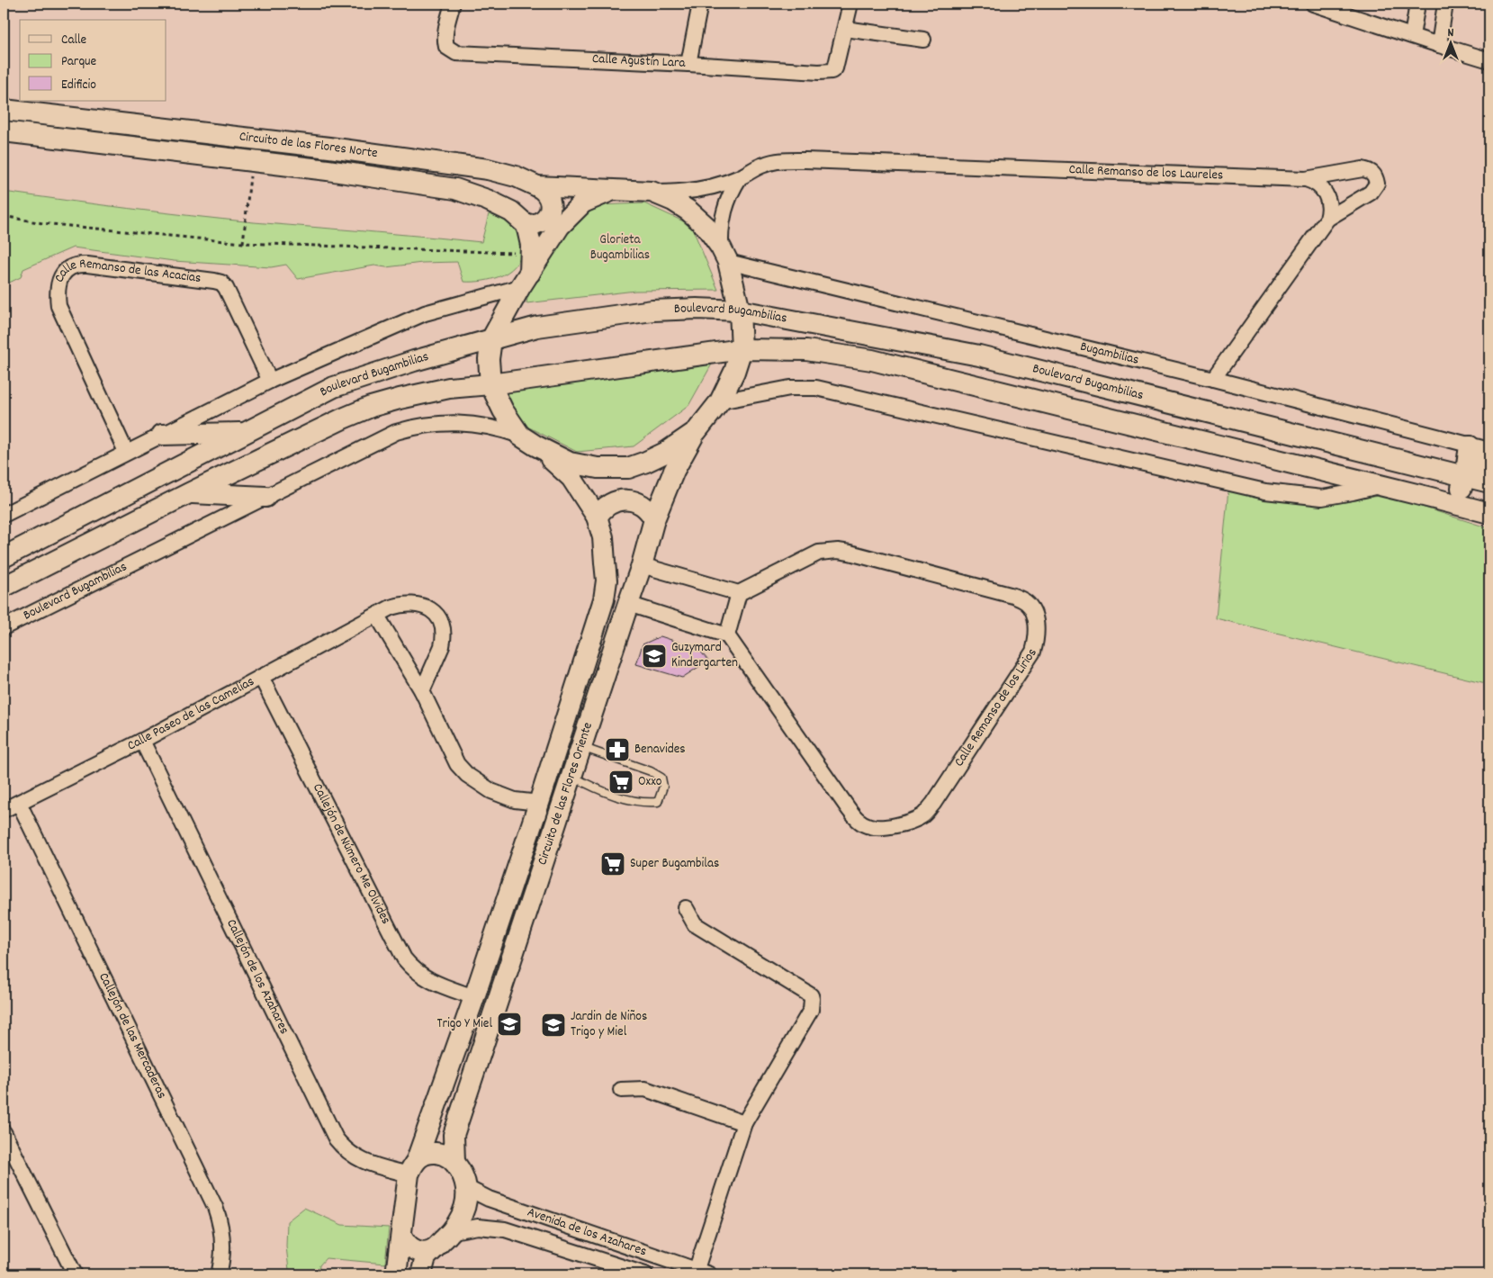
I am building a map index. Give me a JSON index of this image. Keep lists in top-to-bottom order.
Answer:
{
  "streets": {
    "street": [
      "Calle Agustín Lara",
      "Circuito de las Flores Norte",
      "Calle Remanso de los Laureles",
      "Calle Remanso de las Acacias",
      "Boulevard Bugambilias",
      "Bugambilias",
      "Calle Remanso de los Lirios",
      "Calle Paseo de las Camelias",
      "Circuito de las Flores Oriente",
      "Callejón de Número Me Olvides",
      "Callejón de los Azahares",
      "Callejón de las Mercaderas",
      "Avenida de los Azahares"
    ]
  },
  "crossings": [
    ["Circuito de las Flores Norte", "Calle Remanso de los Laureles"],
    ["Boulevard Bugambilias", "Circuito de las Flores Oriente"],
    ["Calle Paseo de las Camelias", "Callejón de Número Me Olvides"],
    ["Calle Paseo de las Camelias", "Callejón de los Azahares"],
    ["Calle Paseo de las Camelias", "Callejón de las Mercaderas"],
    ["Circuito de las Flores Oriente", "Callejón de Número Me Olvides"],
    ["Circuito de las Flores Oriente", "Callejón de los Azahares"],
    ["Circuito de las Flores Oriente", "Avenida de los Azahares"],
    ["Callejón de los Azahares", "Avenida de los Azahares"]
  ],
  "parks": ["Glorieta Bugambilias"],
  "places": {
    "school or university": ["Guzymard Kindergarten", "Trigo Y Miel", "Jardin de Niños Trigo y Miel"],
    "pharmacy": ["Benavides"],
    "supermarket": ["Oxxo", "Super Bugambilas"]
  },
  "legend": ["Calle", "Parque", "Edificio"],
  "north": "top"
}
